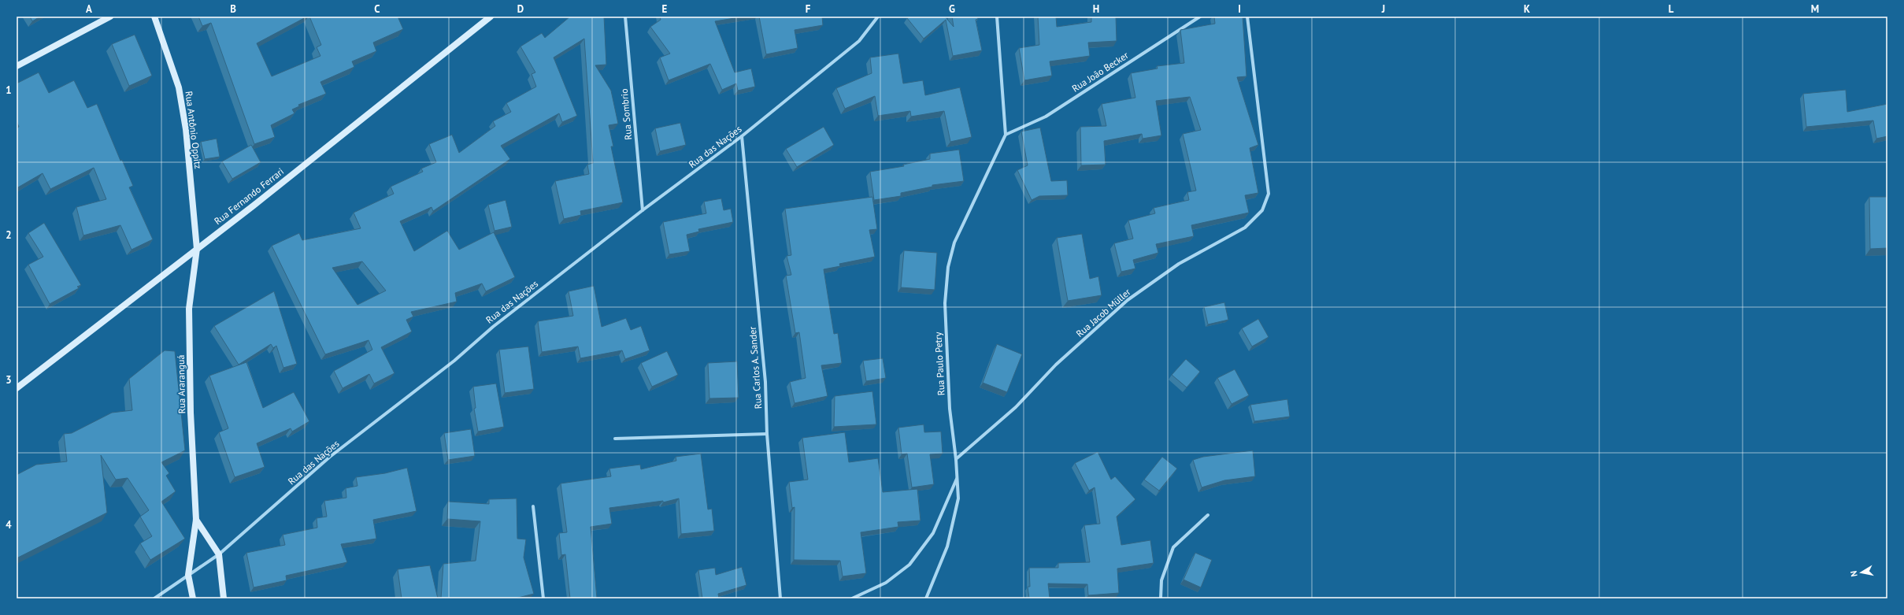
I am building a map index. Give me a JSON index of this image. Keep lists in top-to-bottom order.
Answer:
{
  "streets": {
    "main road": ["Rua Antônio Oppitz", "Rua Fernando Ferrari", "Rua Araranguá"],
    "street": [
      "Rua João Becker",
      "Rua Sombrio",
      "Rua das Nações",
      "Rua Jacob Müller",
      "Rua Paulo Petry",
      "Rua Carlos A. Sander"
    ]
  },
  "crossings": [
    ["Rua João Becker", "Rua Paulo Petry"],
    ["Rua Sombrio", "Rua das Nações"],
    ["Rua Antônio Oppitz", "Rua Fernando Ferrari"],
    ["Rua Antônio Oppitz", "Rua Araranguá"],
    ["Rua das Nações", "Rua Carlos A. Sander"],
    ["Rua das Nações", "Rua Araranguá"],
    ["Rua Fernando Ferrari", "Rua Araranguá"],
    ["Rua Jacob Müller", "Rua Paulo Petry"]
  ],
  "north": "left",
  "grid": {
    "columns": [
      "A",
      "B",
      "C",
      "D",
      "E",
      "F",
      "G",
      "H",
      "I",
      "J",
      "K",
      "L",
      "M"
    ],
    "rows": [
      "1",
      "2",
      "3",
      "4"
    ]
  }
}
